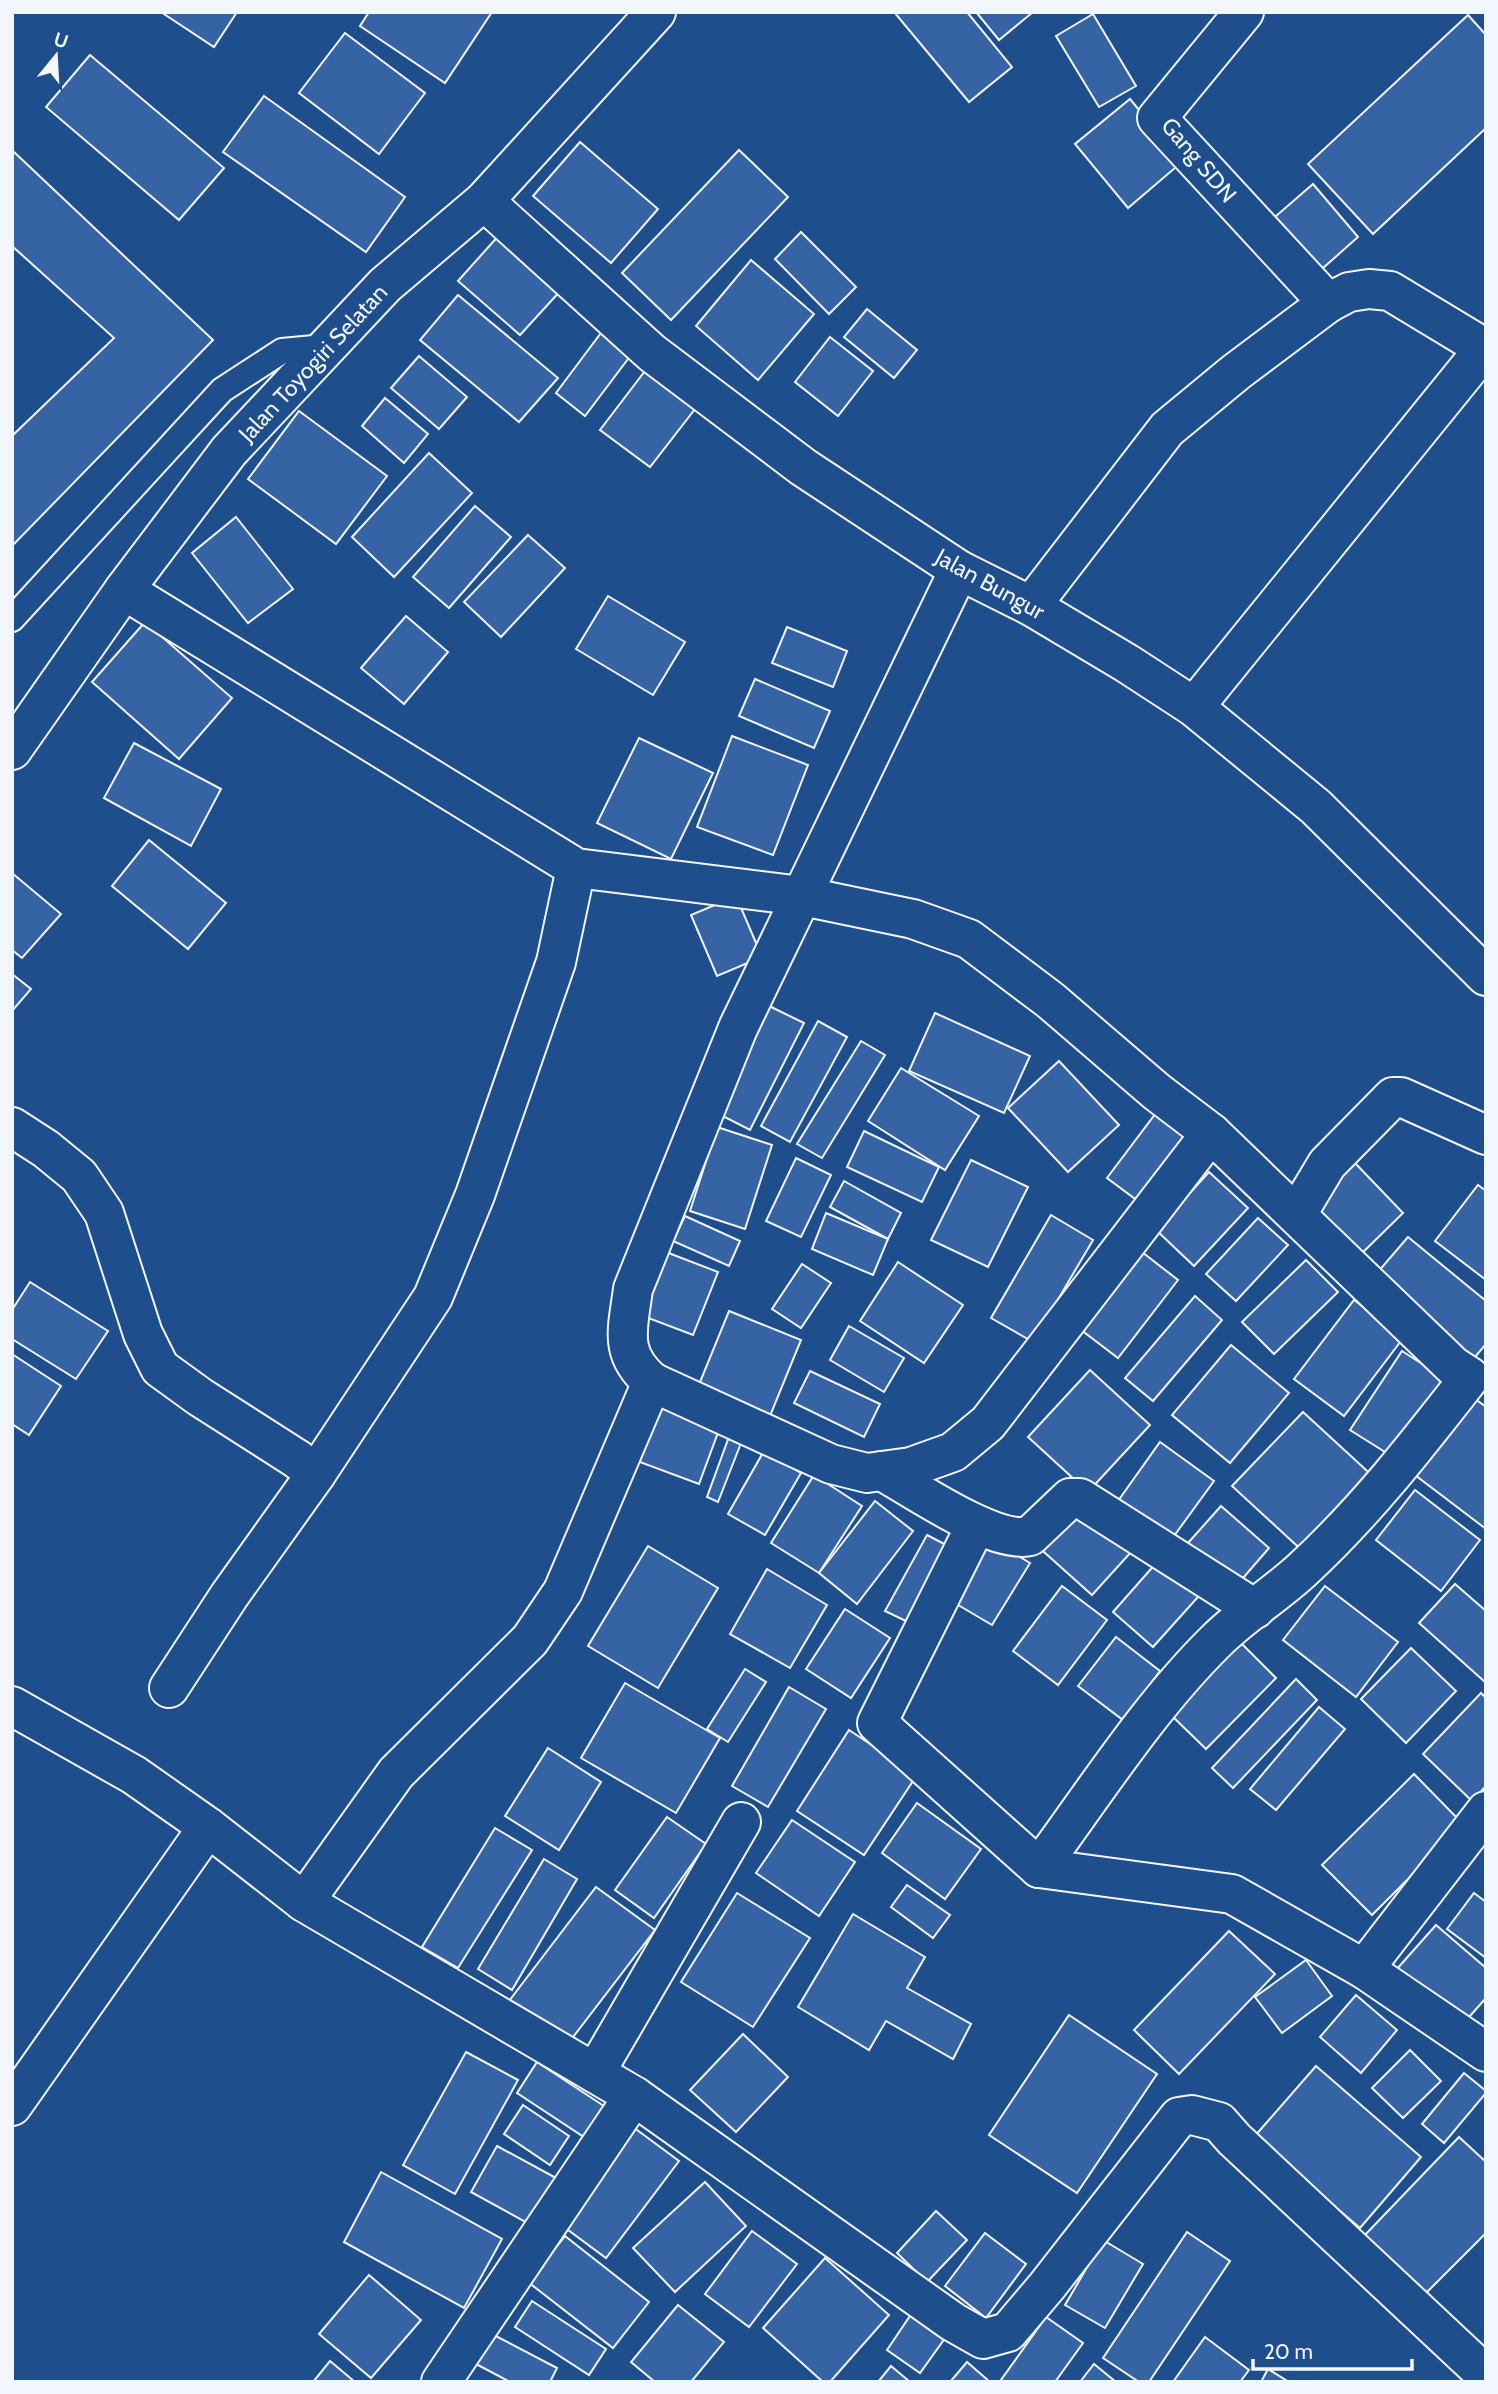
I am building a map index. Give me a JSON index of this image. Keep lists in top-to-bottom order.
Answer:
{
  "streets": {
    "street": ["Gang SDN", "Jalan Toyogiri Selatan", "Jalan Bungur"]
  },
  "crossings": [
    ["Jalan Toyogiri Selatan", "Jalan Bungur"]
  ],
  "scale_bar": "20 m",
  "north": "top"
}
